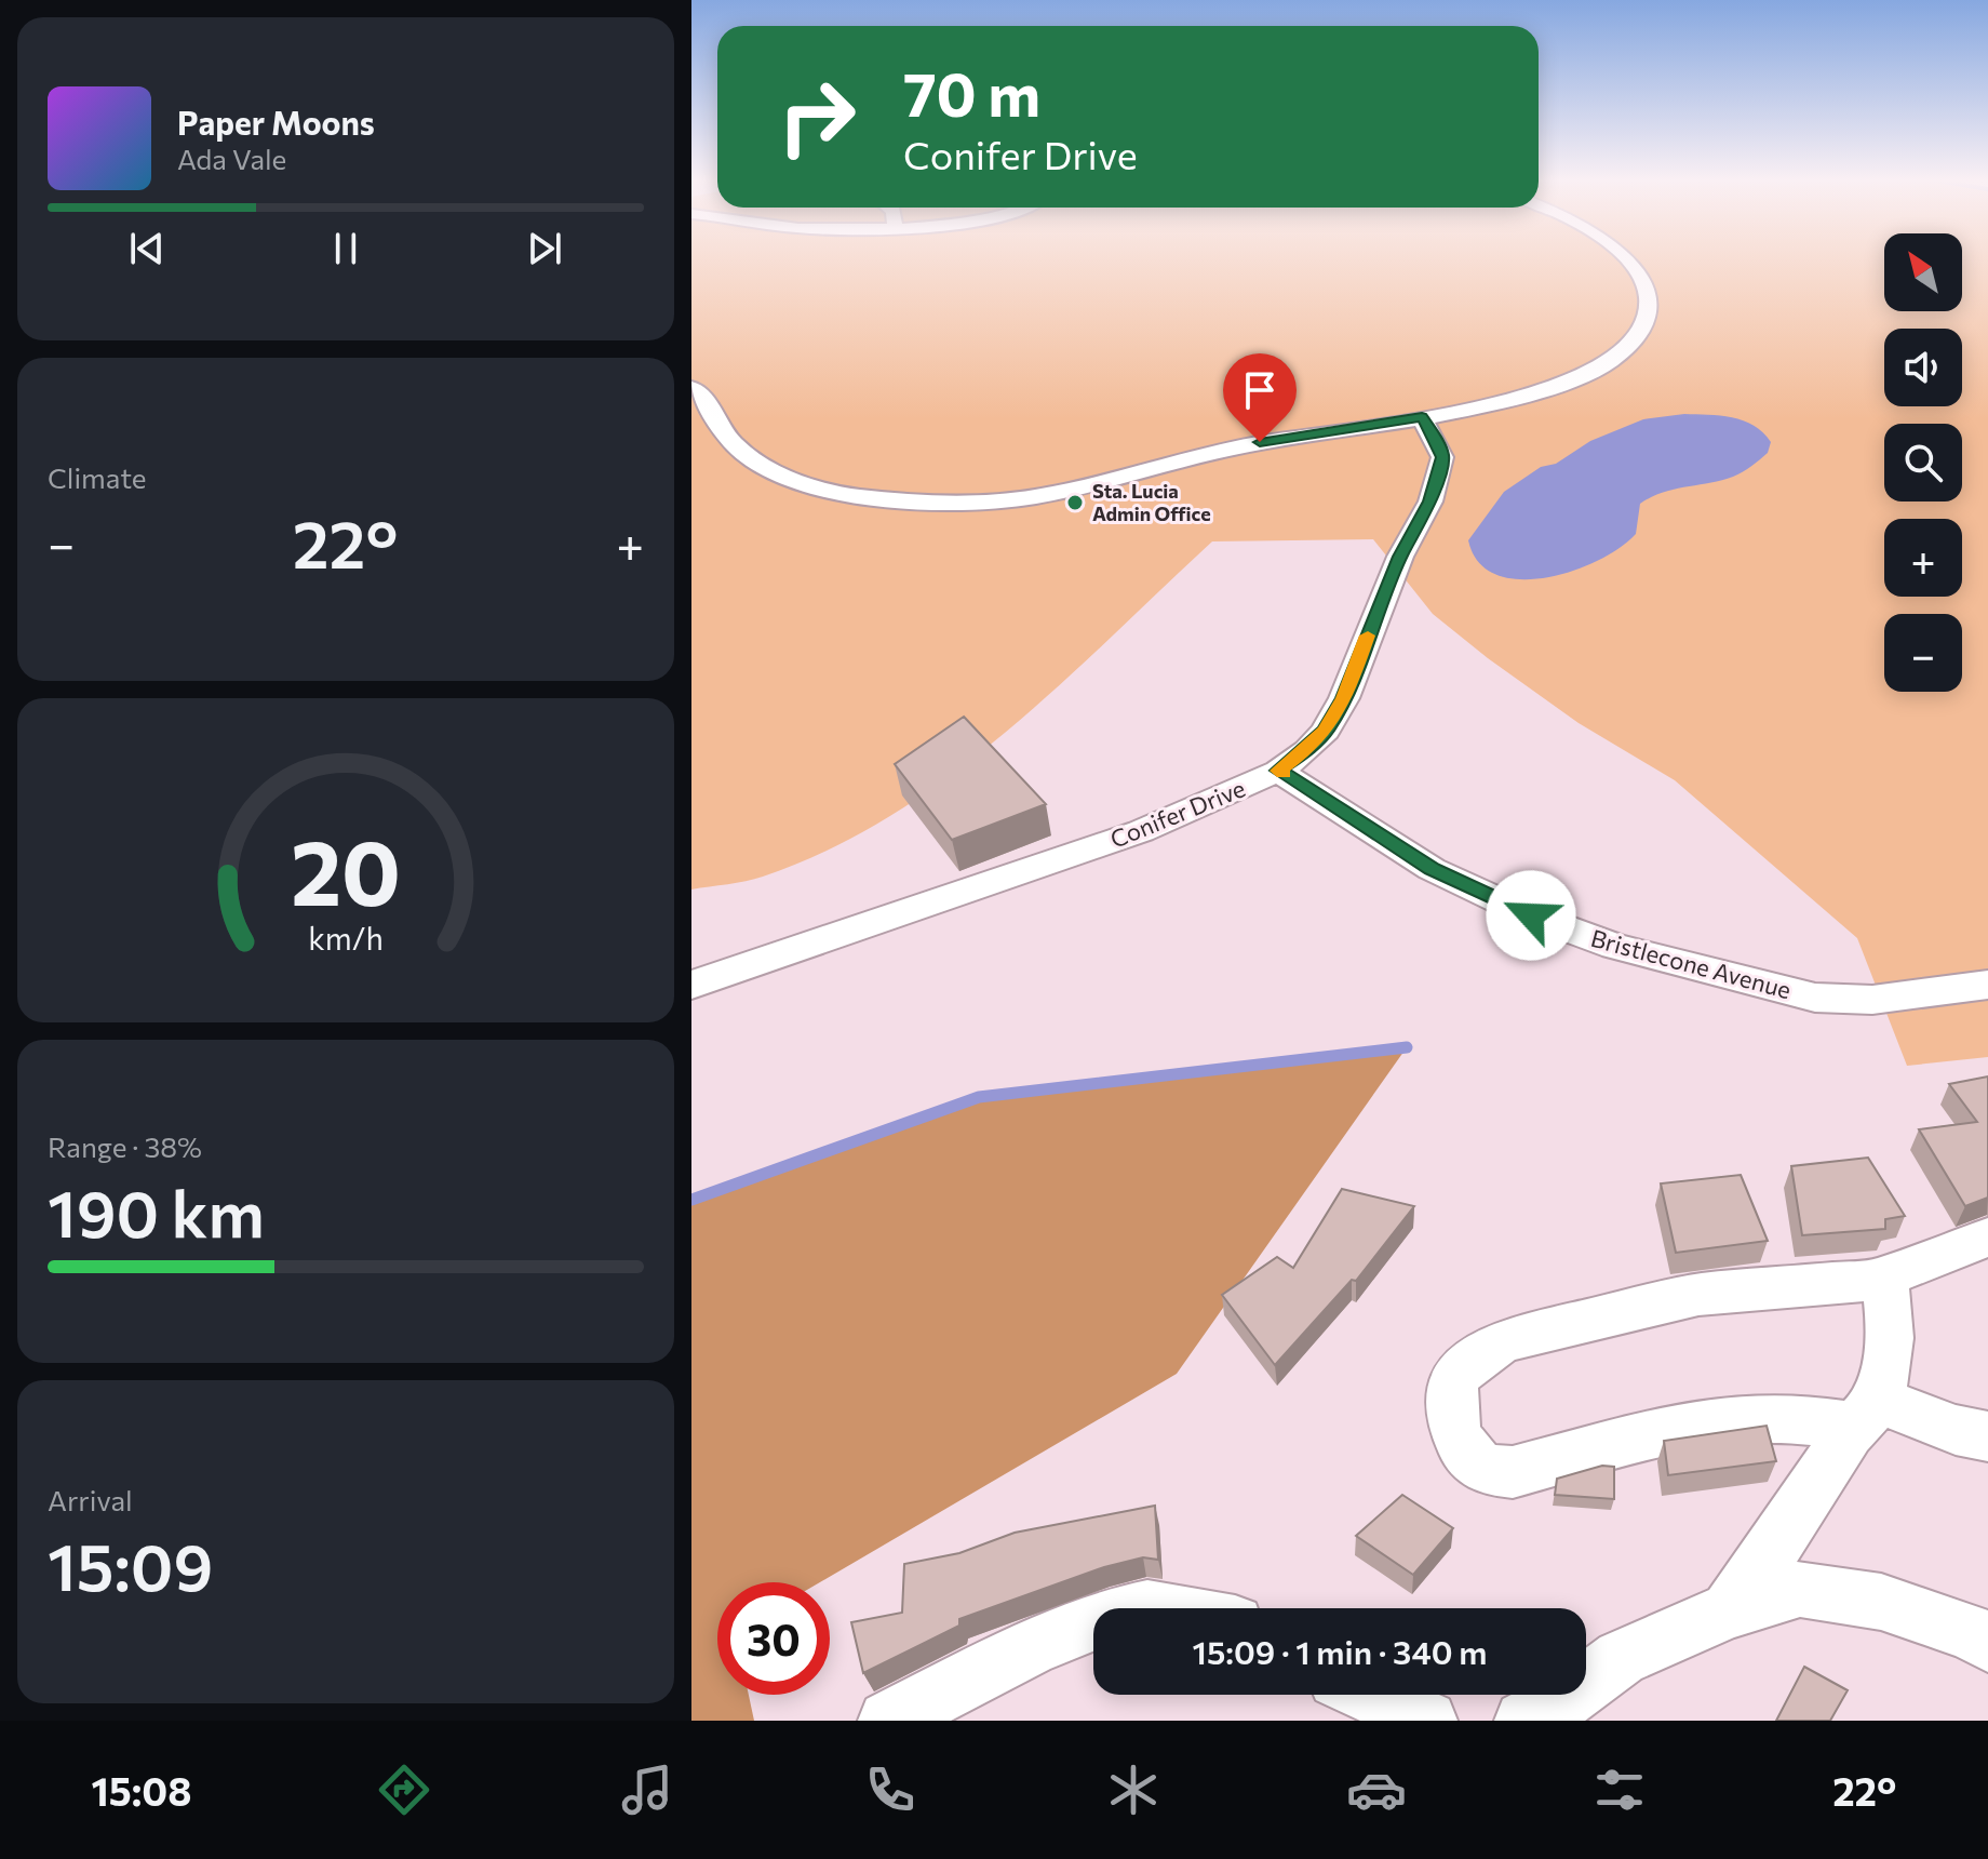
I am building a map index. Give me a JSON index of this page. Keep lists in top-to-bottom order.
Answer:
{
  "streets": {
    "street": ["Conifer Drive", "Bristlecone Avenue"]
  },
  "crossings": [
    ["Conifer Drive", "Bristlecone Avenue"]
  ],
  "places": ["Sta. Lucia Admin Office"],
  "north": "top left",
  "page": {
    "turn": ["70 m", "Conifer Drive"],
    "song": ["Paper Moons", "Ada Vale"],
    "map_buttons": ["+", "−"],
    "tile": [
      "Climate",
      ["Range · 38%", "190 km"],
      ["Arrival", "15:09"]
    ],
    "heat": ["−", "22°", "+"],
    "limit": "30",
    "trip": "15:09 · 1 min · 340 m",
    "tabs": ["15:08", "22°"],
    "gauge": ["20", "km/h"]
  }
}
